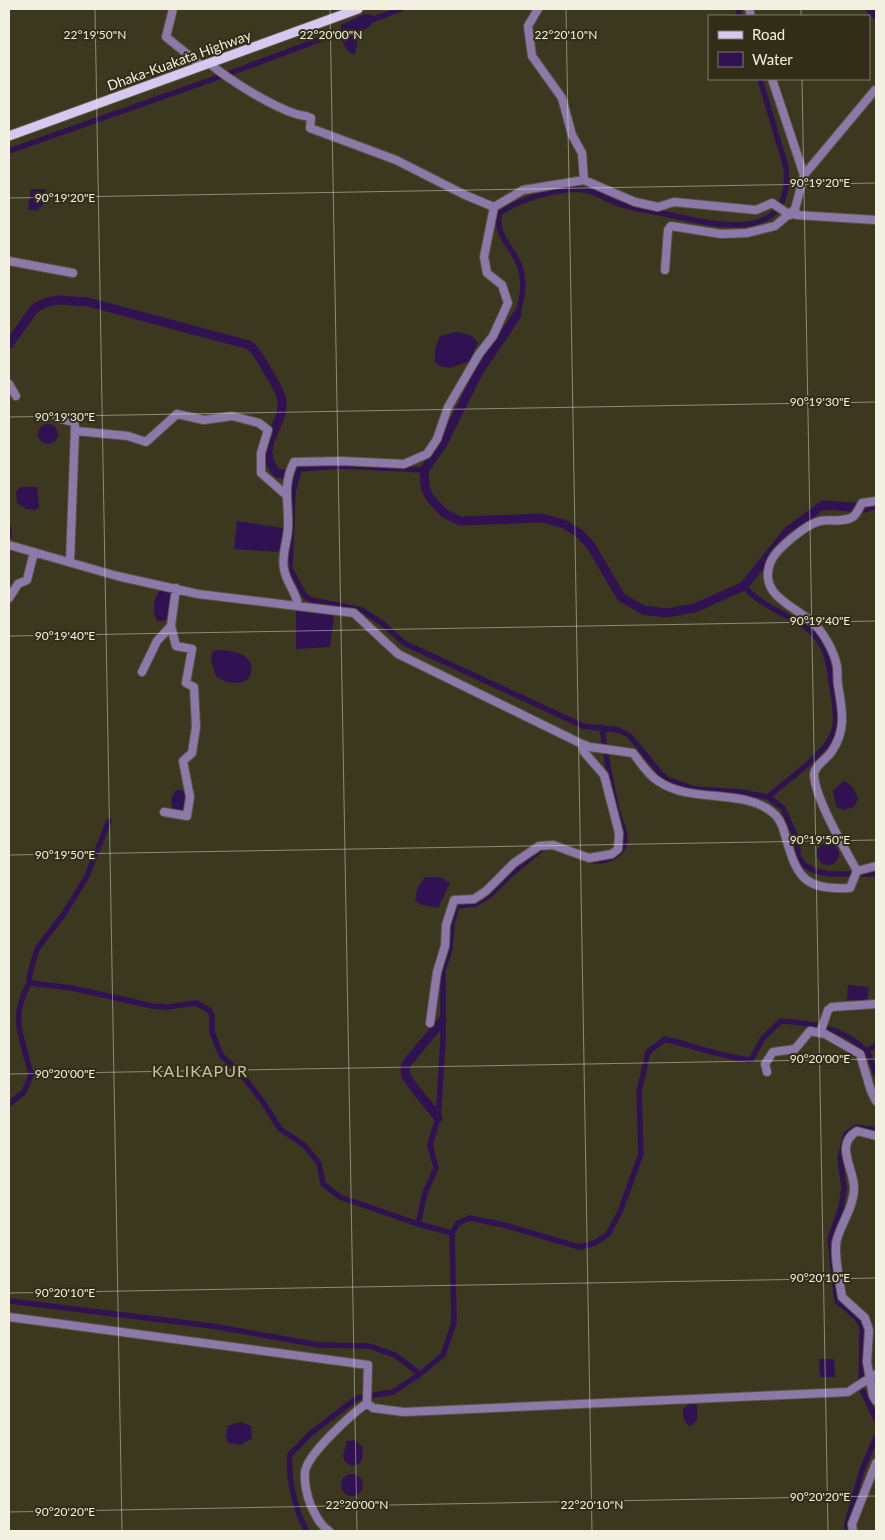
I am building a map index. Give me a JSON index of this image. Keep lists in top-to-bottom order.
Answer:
{
  "streets": {
    "main road": ["Dhaka-Kuakata Highway"]
  },
  "districts": ["KALIKAPUR"],
  "legend": ["Road", "Water"],
  "coordinates": [
    "22°19'50\"N",
    "22°20'00\"N",
    "22°20'10\"N",
    "90°19'20\"E",
    "90°19'30\"E",
    "90°19'40\"E",
    "90°19'50\"E",
    "90°20'00\"E",
    "90°20'10\"E",
    "90°20'20\"E"
  ]
}
